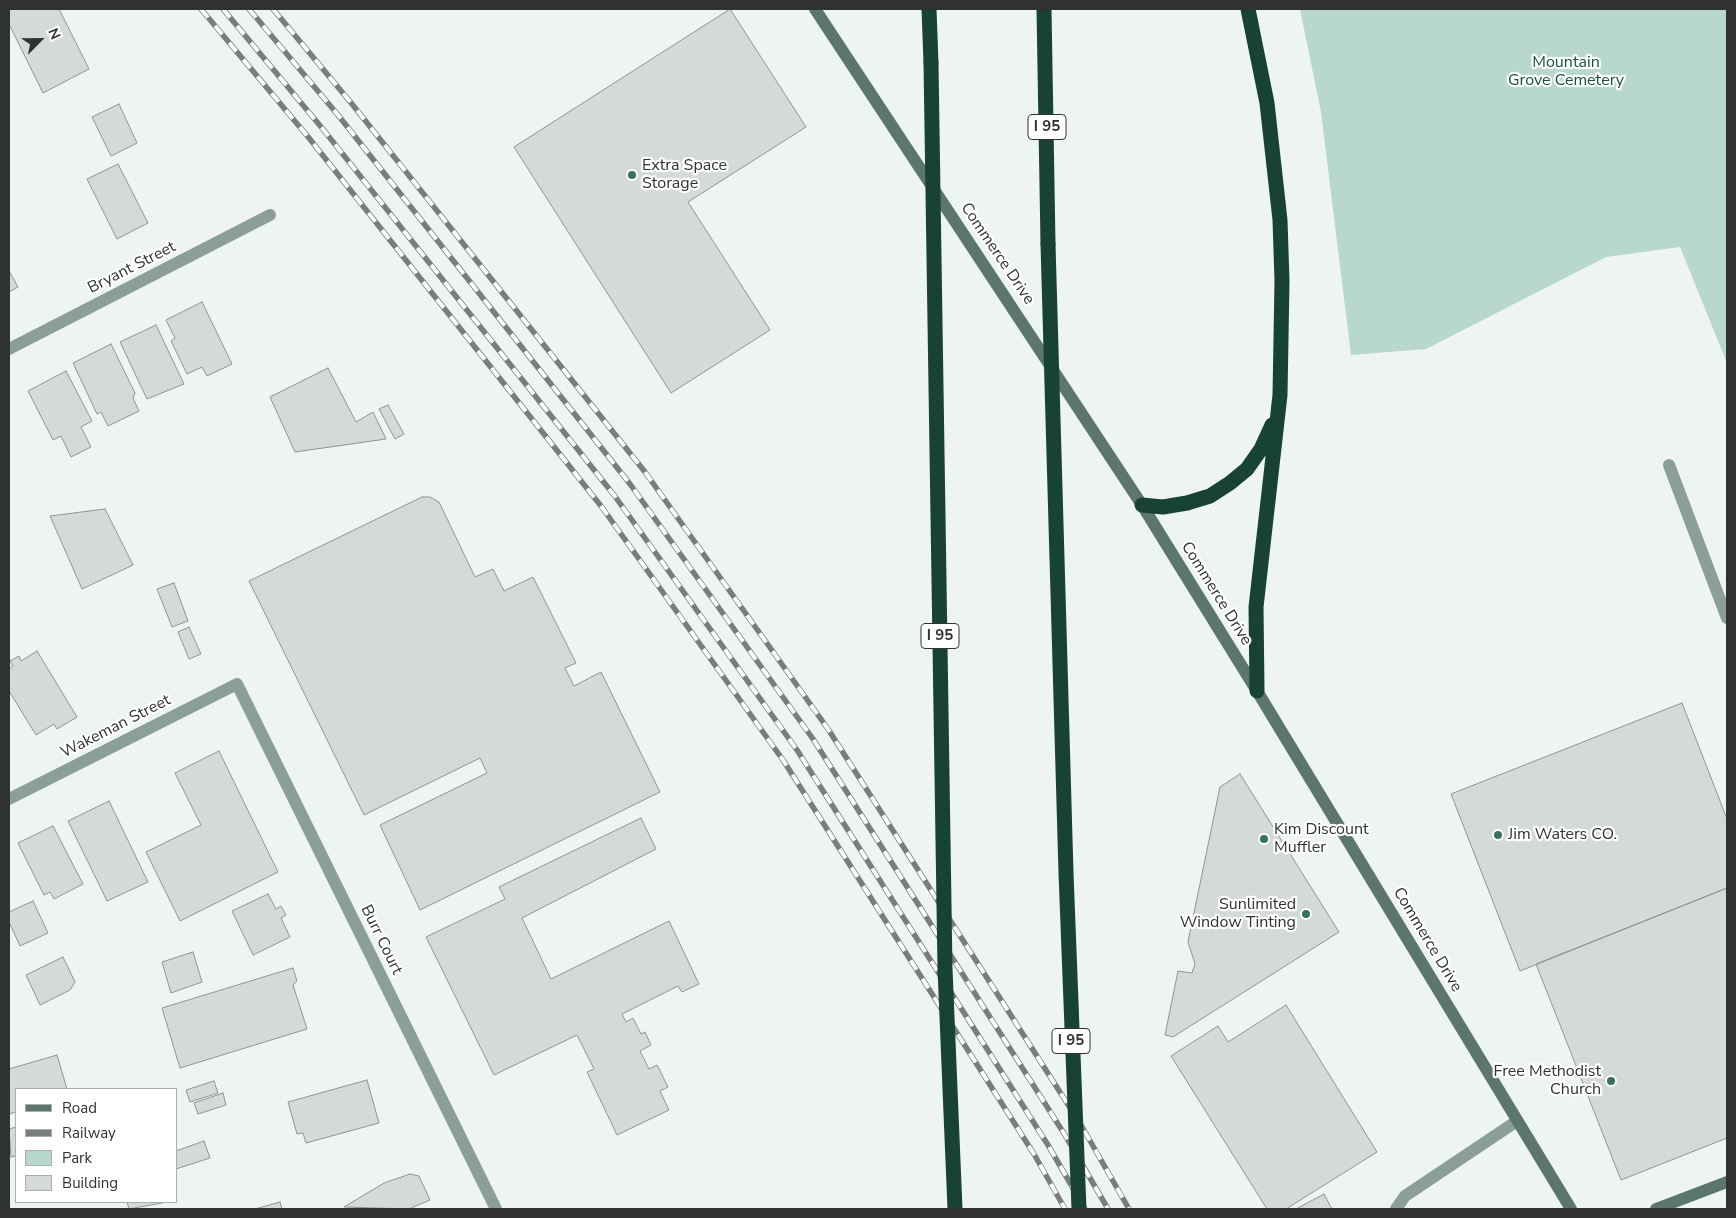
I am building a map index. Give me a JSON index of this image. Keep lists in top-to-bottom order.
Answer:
{
  "streets": {
    "highway": ["I 95"],
    "main road": ["Commerce Drive"],
    "street": ["Bryant Street", "Wakeman Street", "Burr Court"]
  },
  "crossings": [
    ["Wakeman Street", "Burr Court"]
  ],
  "parks": ["Mountain Grove Cemetery"],
  "places": [
    "Extra Space Storage",
    "Jim Waters CO.",
    "Kim Discount Muffler",
    "Sunlimited Window Tinting",
    "Free Methodist Church"
  ],
  "legend": [
    "Road",
    "Railway",
    "Park",
    "Building"
  ],
  "north": "top right"
}
